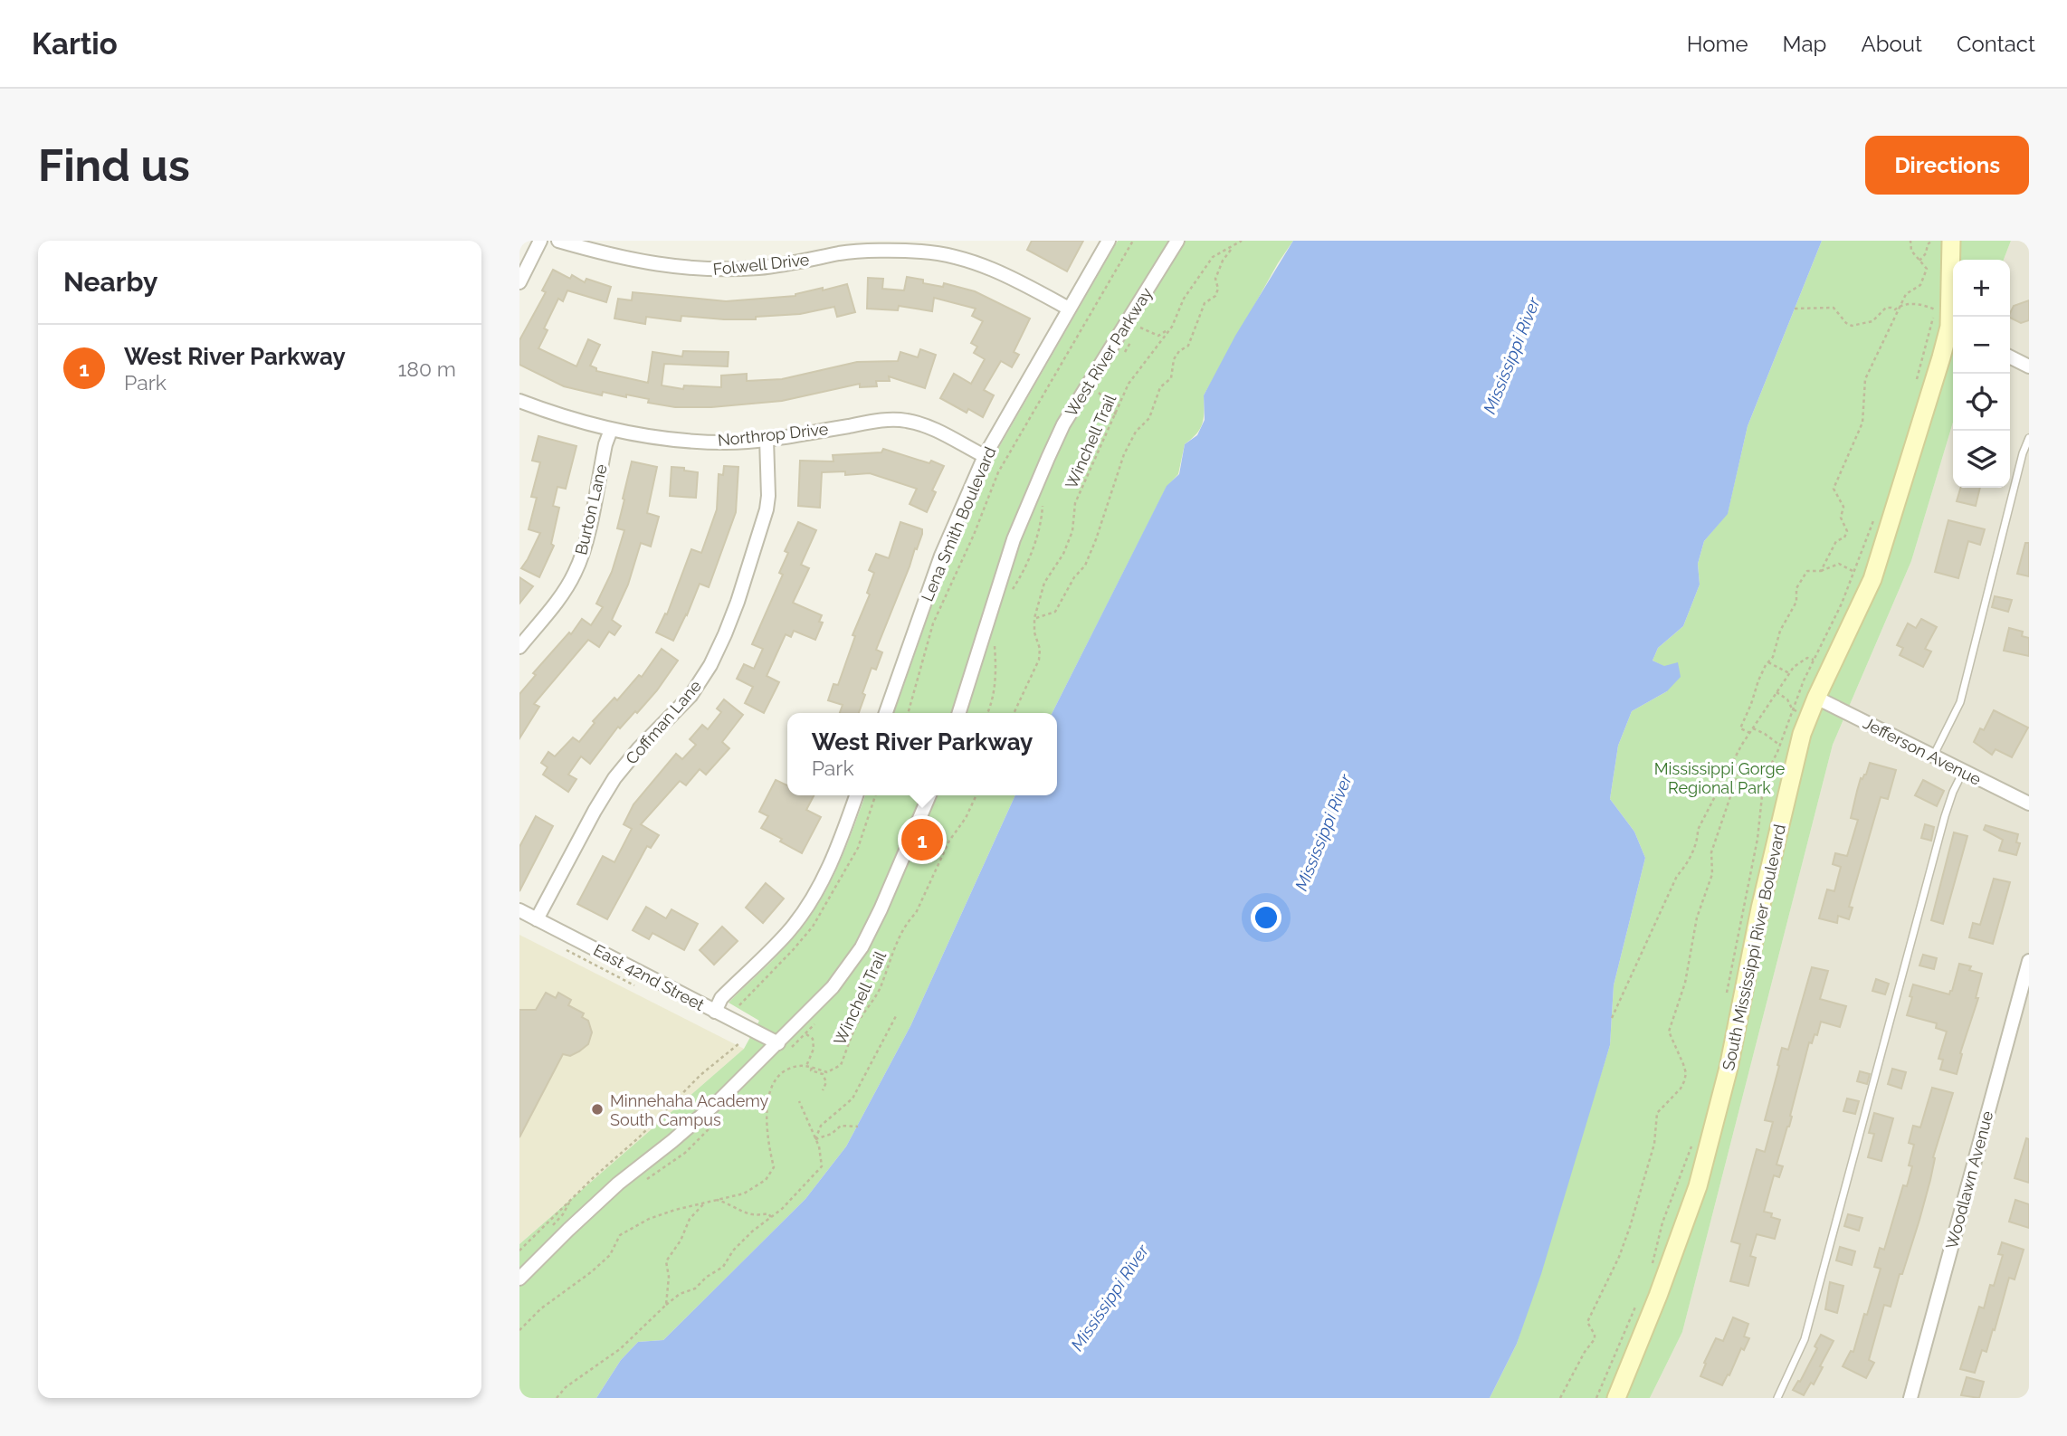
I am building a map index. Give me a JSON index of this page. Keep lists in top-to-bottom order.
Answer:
{
  "streets": {
    "street": [
      "Folwell Drive",
      "West River Parkway",
      "Northrop Drive",
      "Burton Lane",
      "Lena Smith Boulevard",
      "Coffman Lane",
      "Jefferson Avenue",
      "South Mississippi River Boulevard",
      "East 42nd Street",
      "Woodlawn Avenue"
    ],
    "path": ["Winchell Trail"]
  },
  "crossings": [
    ["Folwell Drive", "Lena Smith Boulevard"],
    ["Northrop Drive", "Burton Lane"],
    ["Northrop Drive", "Lena Smith Boulevard"],
    ["Northrop Drive", "Coffman Lane"],
    ["Coffman Lane", "East 42nd Street"],
    ["Jefferson Avenue", "South Mississippi River Boulevard"]
  ],
  "water": ["Mississippi River"],
  "parks": ["Mississippi Gorge Regional Park"],
  "places": ["Minnehaha Academy South Campus"],
  "page": {
    "header": "Kartio",
    "nav": [
      "Home",
      "Map",
      "About",
      "Contact"
    ],
    "buttons": "Directions",
    "title": "Find us",
    "heading": "Nearby",
    "map_buttons": ["+", "−"],
    "list": [
      {
        "mark": "1",
        "name": "West River Parkway",
        "note": "Park",
        "value": "180 m"
      }
    ],
    "popup": ["West River Parkway", "Park"],
    "pins": "1"
  }
}
